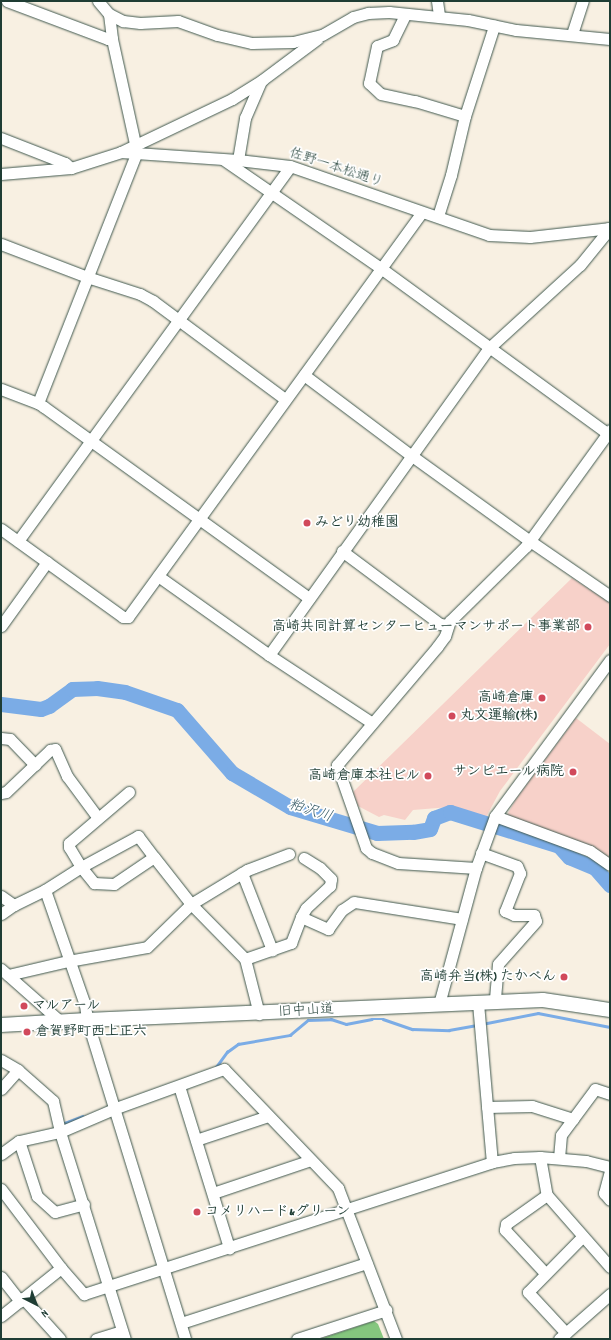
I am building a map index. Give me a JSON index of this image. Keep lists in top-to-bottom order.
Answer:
{
  "streets": {
    "main road": ["旧中山道"],
    "street": ["佐野一本松通り"]
  },
  "water": ["粕沢川"],
  "places": [
    "みどり幼稚園",
    "高崎共同計算センターヒューマンサポート事業部",
    "高崎倉庫",
    "丸文運輸(株)",
    "サンピエール病院",
    "高崎倉庫本社ビル",
    "高崎弁当(株) たかべん",
    "マルアール",
    "倉賀野町西上正六",
    "コメリハード&グリーン"
  ],
  "north": "bottom right"
}
